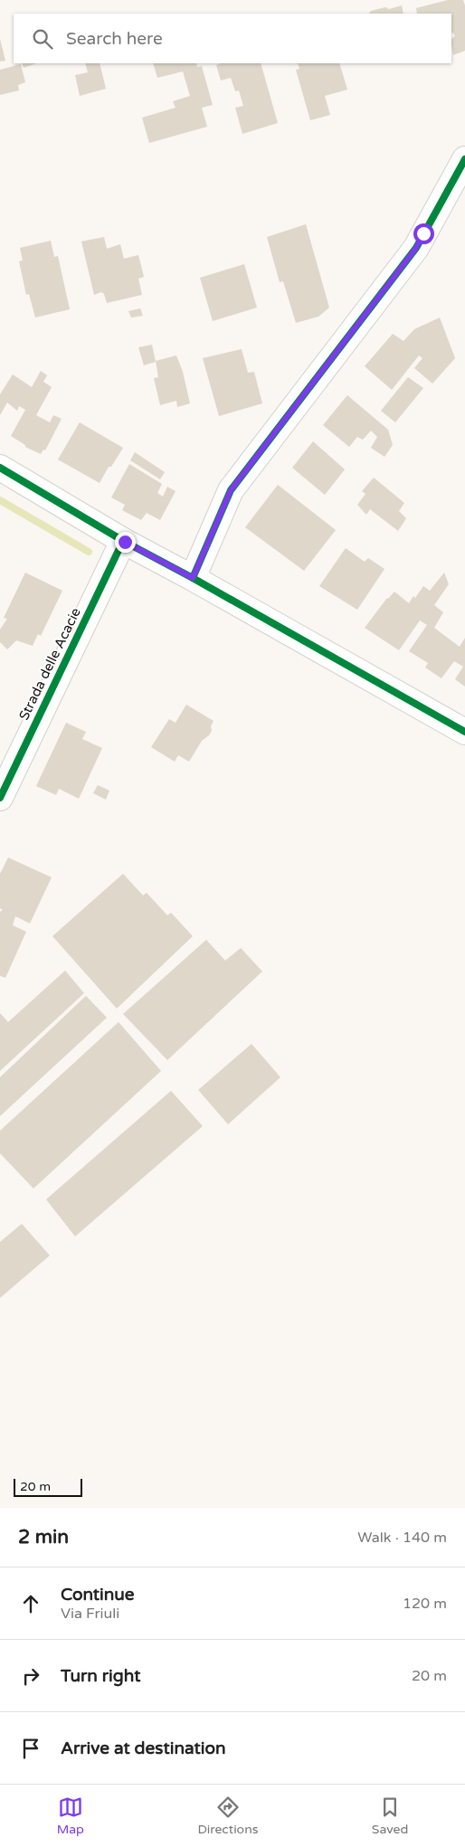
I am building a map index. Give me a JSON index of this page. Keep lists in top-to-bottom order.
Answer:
{
  "streets": {
    "street": ["Strada delle Acacie"]
  },
  "scale_bar": "20 m",
  "page": {
    "search": "Search here",
    "scale": "20 m",
    "heading": ["2 min", "Walk · 140 m"],
    "list": [
      ["Continue", "Via Friuli", "120 m"],
      ["Turn right", "20 m"],
      "Arrive at destination"
    ],
    "nav": ["Map", "Directions", "Saved"]
  }
}
